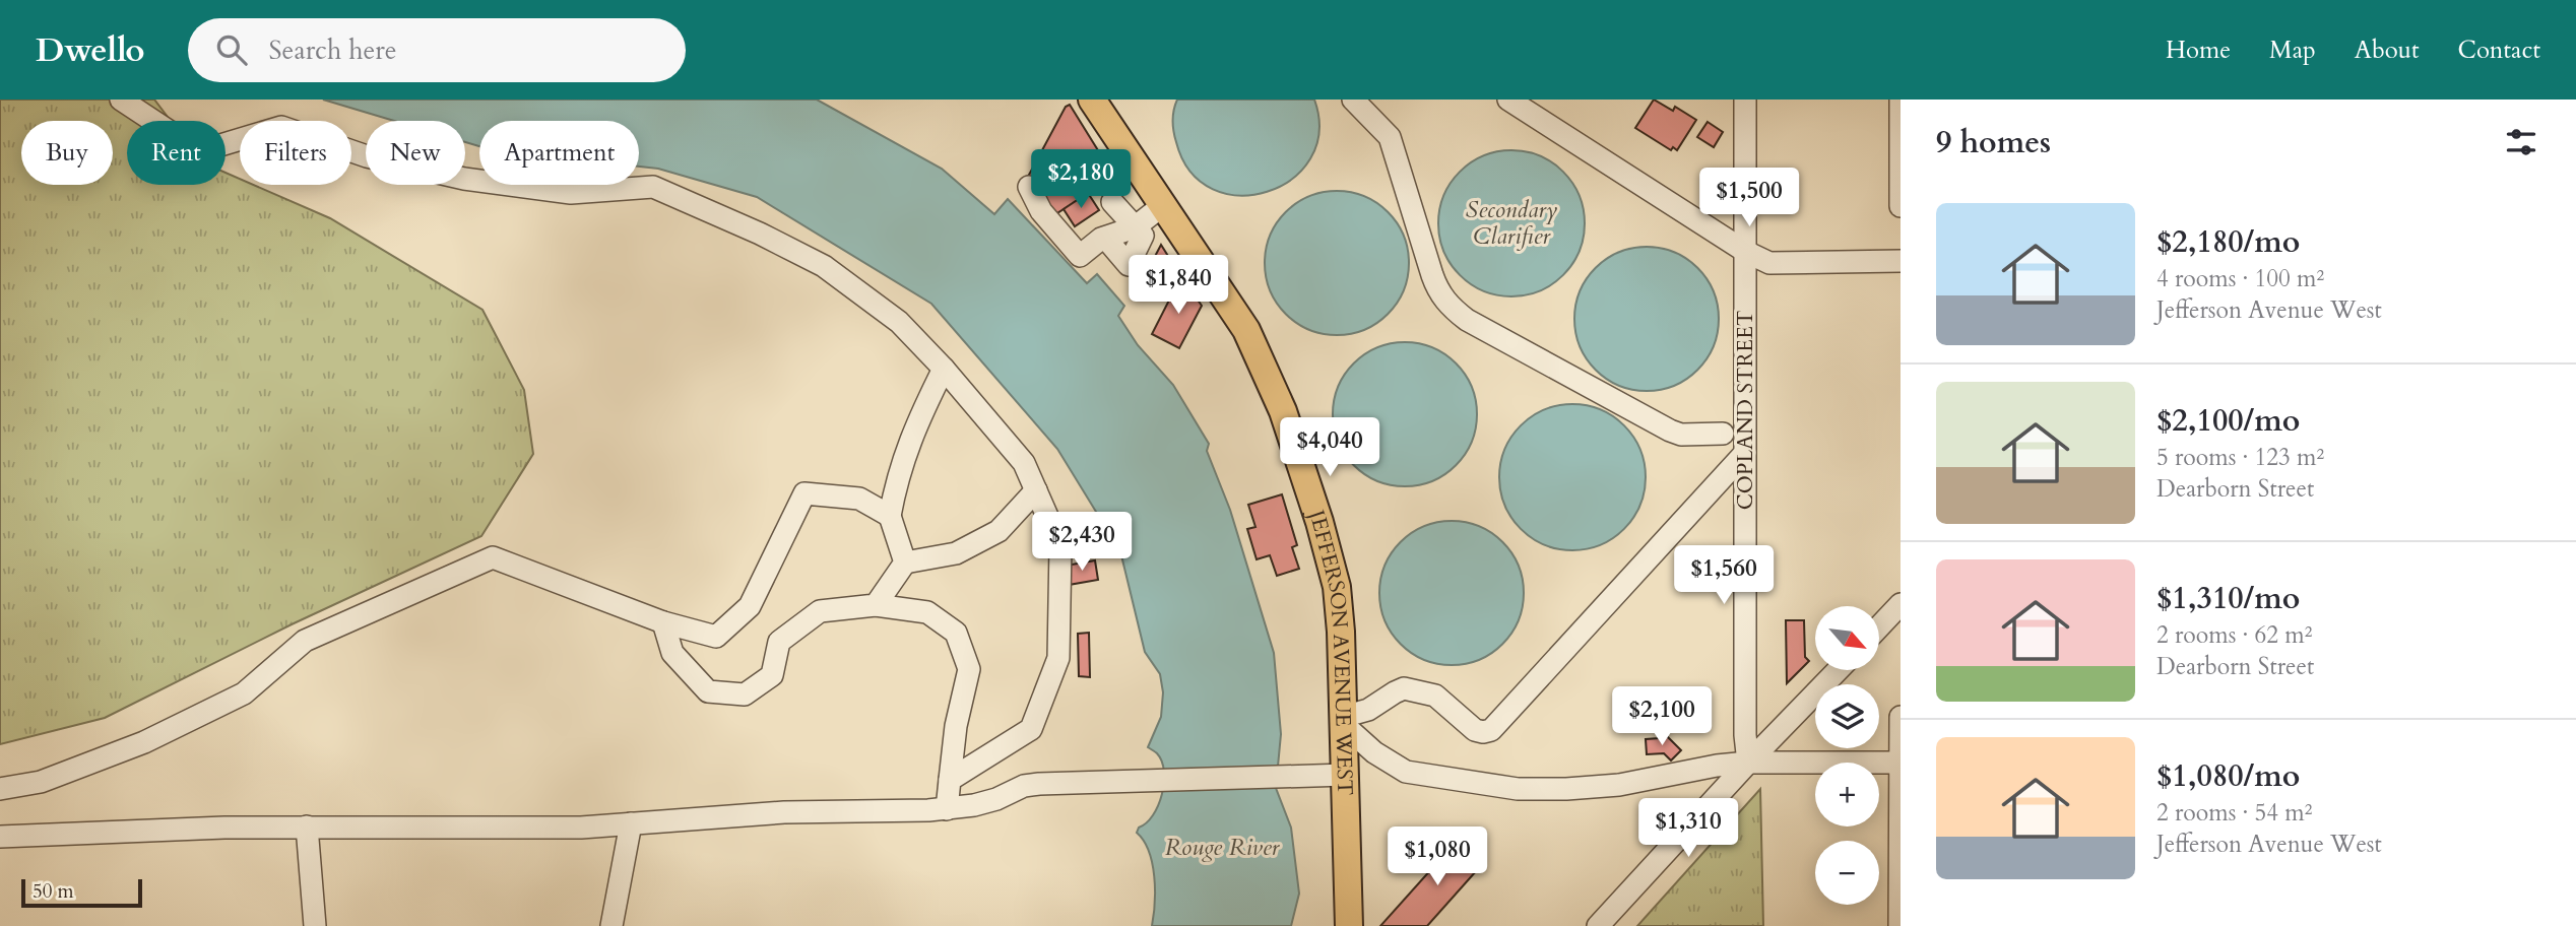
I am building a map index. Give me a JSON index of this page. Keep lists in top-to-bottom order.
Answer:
{
  "streets": {
    "main road": ["JEFFERSON AVENUE WEST"],
    "street": ["COPLAND STREET"]
  },
  "water": ["Secondary Clarifier", "Rouge River"],
  "scale_bar": "50 m",
  "north": "bottom right",
  "page": {
    "header": "Dwello",
    "search": "Search here",
    "nav": [
      "Home",
      "Map",
      "About",
      "Contact"
    ],
    "heading": "9 homes",
    "chip": [
      "Buy",
      "Rent",
      "Filters",
      "New",
      "Apartment"
    ],
    "price": [
      "$2,180",
      "$1,500",
      "$1,840",
      "$4,040",
      "$2,430",
      "$1,560",
      "$2,100",
      "$1,310",
      "$1,080"
    ],
    "list": [
      {
        "name": "$2,180/mo",
        "note": "4 rooms · 100 m² · Jefferson Avenue West"
      },
      {
        "name": "$2,100/mo",
        "note": "5 rooms · 123 m² · Dearborn Street"
      },
      {
        "name": "$1,310/mo",
        "note": "2 rooms · 62 m² · Dearborn Street"
      },
      {
        "name": "$1,080/mo",
        "note": "2 rooms · 54 m² · Jefferson Avenue West"
      }
    ],
    "map_buttons": ["+", "−"],
    "scale": "50 m"
  }
}
